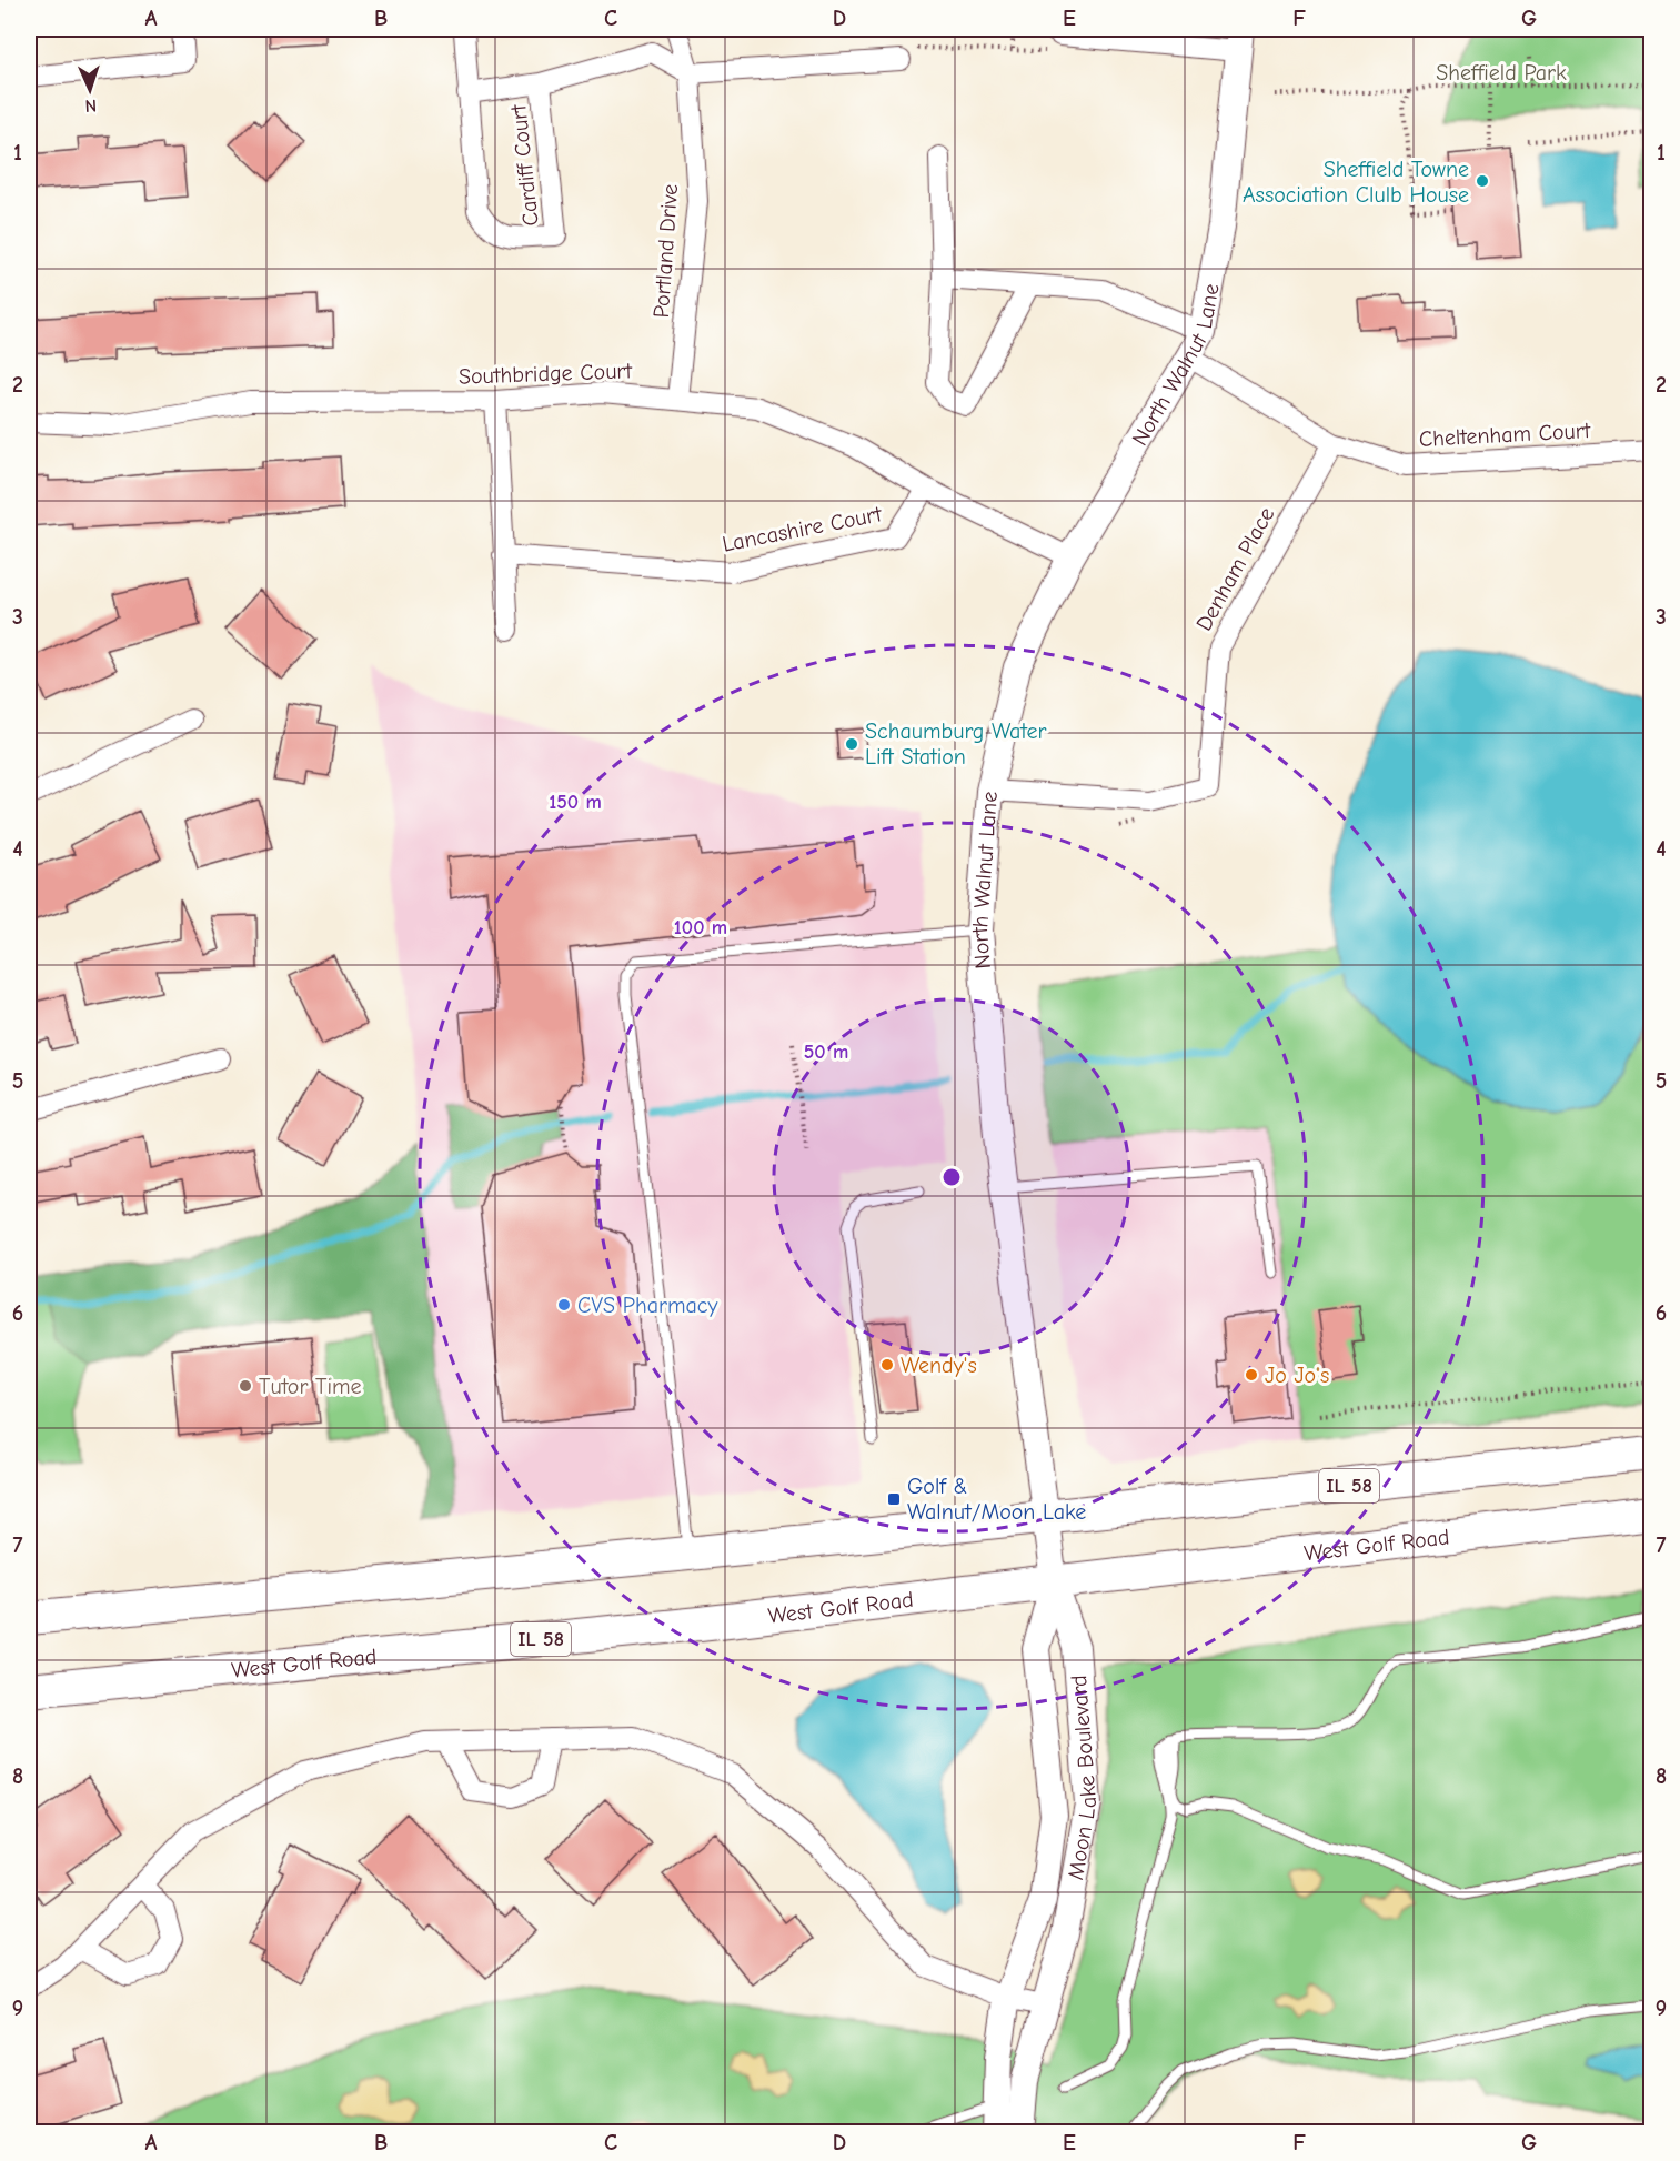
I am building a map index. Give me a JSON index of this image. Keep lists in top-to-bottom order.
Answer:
{
  "streets": {
    "main road": ["IL 58", "West Golf Road"],
    "street": [
      "Cardiff Court",
      "Portland Drive",
      "North Walnut Lane",
      "Southbridge Court",
      "Cheltenham Court",
      "Lancashire Court",
      "Denham Place",
      "Moon Lake Boulevard"
    ]
  },
  "crossings": [
    ["Cardiff Court", "Portland Drive"],
    ["Portland Drive", "Southbridge Court"],
    ["North Walnut Lane", "Southbridge Court"],
    ["North Walnut Lane", "Cheltenham Court"],
    ["North Walnut Lane", "Denham Place"],
    ["North Walnut Lane", "IL 58"],
    ["North Walnut Lane", "West Golf Road"],
    ["North Walnut Lane", "Moon Lake Boulevard"],
    ["Southbridge Court", "Lancashire Court"],
    ["Cheltenham Court", "Denham Place"],
    ["West Golf Road", "Moon Lake Boulevard"]
  ],
  "parks": ["Sheffield Park"],
  "places": {
    "other": [
      "Sheffield Towne Association Clulb House",
      "Schaumburg Water Lift Station",
      "CVS Pharmacy",
      "Wendy's",
      "Jo Jo's",
      "Tutor Time"
    ],
    "transit": ["Golf & Walnut/Moon Lake"]
  },
  "north": "bottom",
  "grid": {
    "columns": [
      "A",
      "B",
      "C",
      "D",
      "E",
      "F",
      "G"
    ],
    "rows": [
      "1",
      "2",
      "3",
      "4",
      "5",
      "6",
      "7",
      "8",
      "9"
    ]
  },
  "rings": ["150 m", "100 m", "50 m"]
}
